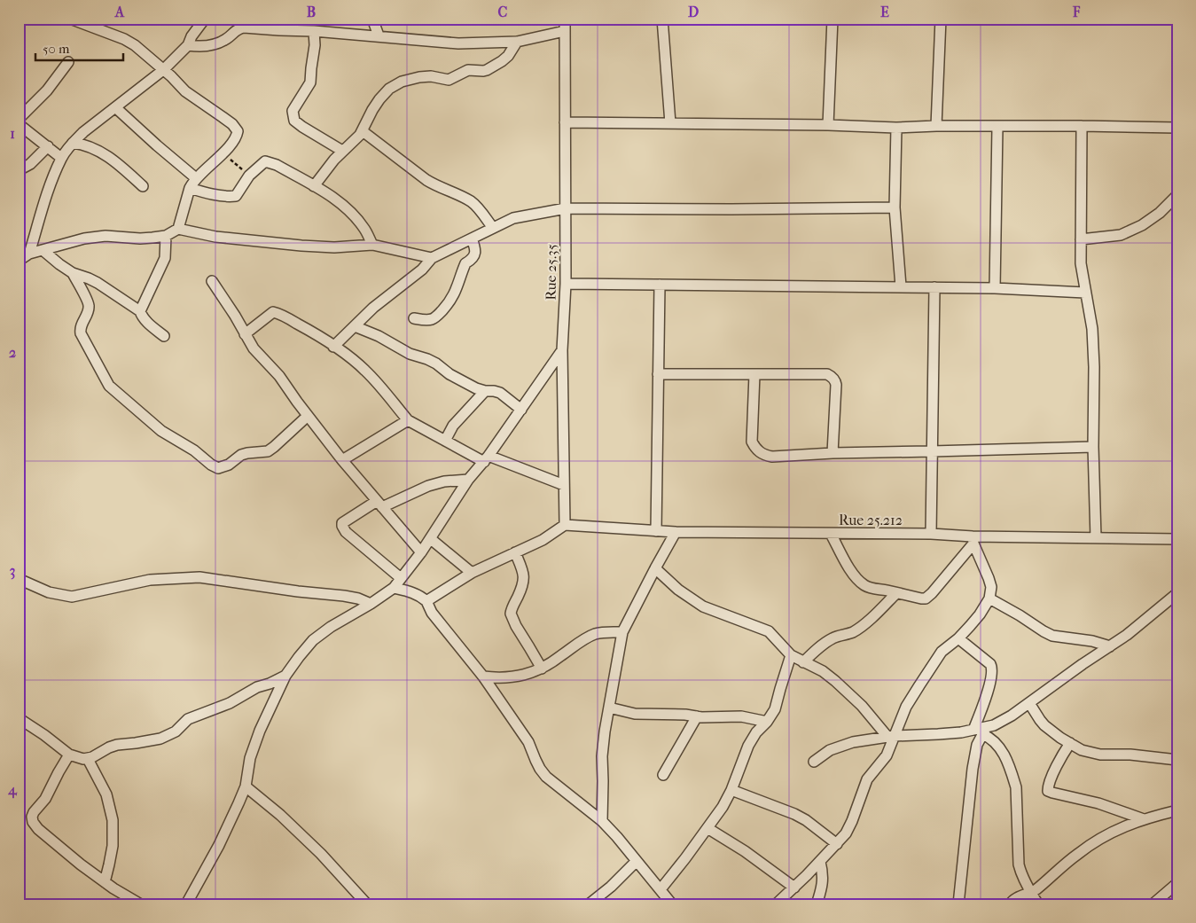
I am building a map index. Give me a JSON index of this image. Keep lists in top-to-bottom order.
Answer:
{
  "streets": {
    "street": ["Rue 25.35", "Rue 25.212"]
  },
  "crossings": [
    ["Rue 25.35", "Rue 25.212"]
  ],
  "scale_bar": "50 m",
  "grid": {
    "columns": [
      "A",
      "B",
      "C",
      "D",
      "E",
      "F"
    ],
    "rows": [
      "1",
      "2",
      "3",
      "4"
    ]
  }
}
